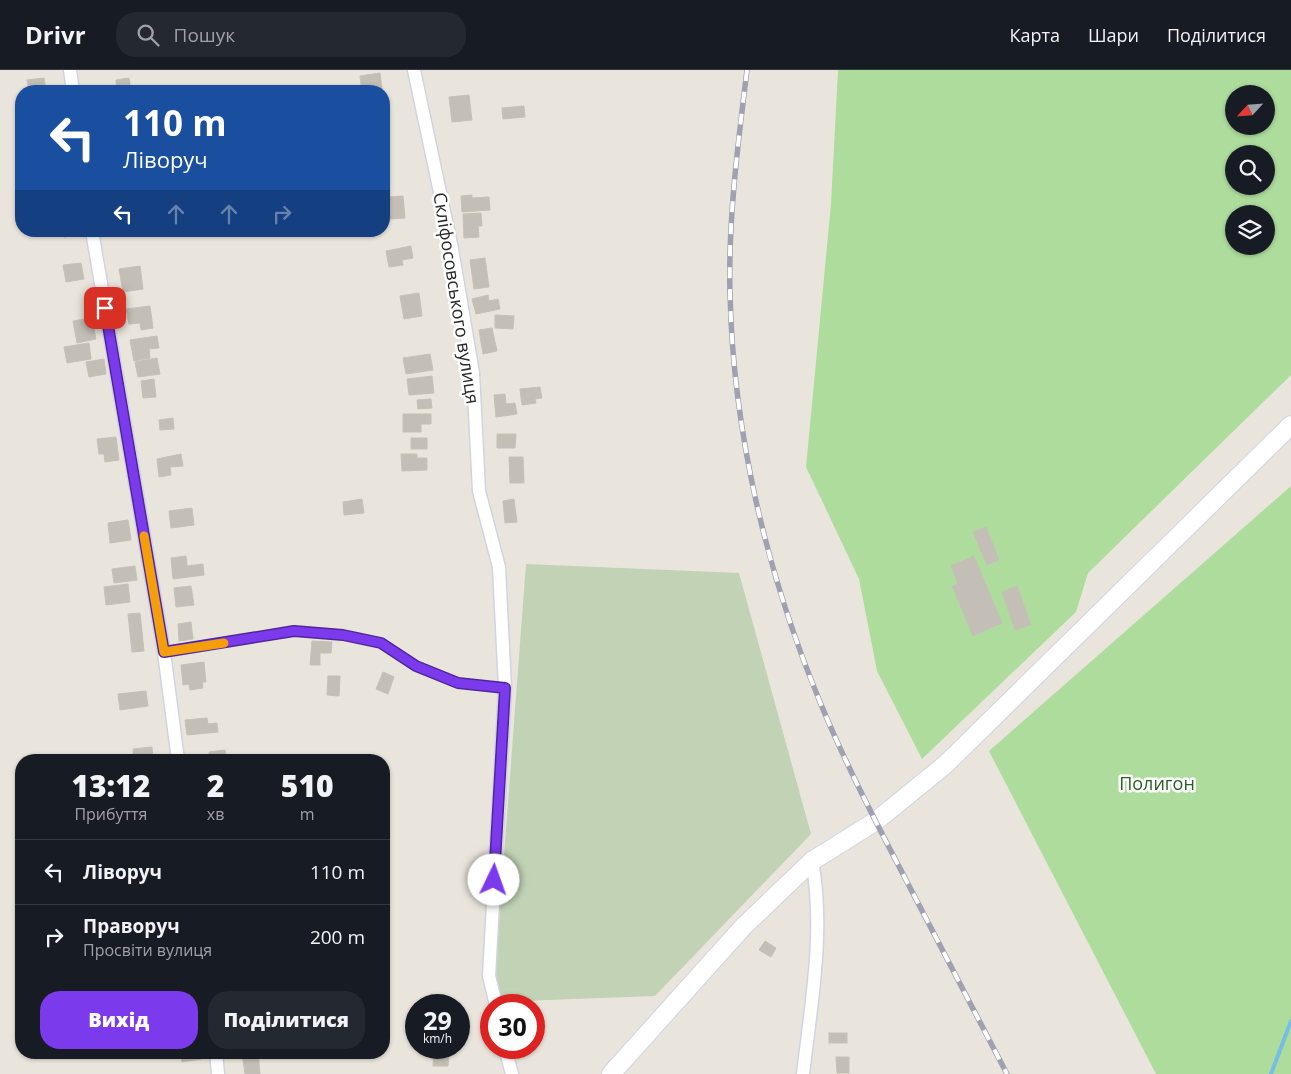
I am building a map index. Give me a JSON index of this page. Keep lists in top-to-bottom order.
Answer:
{
  "streets": {
    "street": ["Скліфосовського вулиця"]
  },
  "parks": ["Полигон"],
  "north": "bottom left",
  "page": {
    "header": "Drivr",
    "search": "Пошук",
    "nav": ["Карта", "Шари", "Поділитися"],
    "turn": ["110 m", "Ліворуч"],
    "eta": [
      "13:12",
      "Прибуття",
      "2",
      "хв",
      "510",
      "m"
    ],
    "list": [
      {
        "name": "Ліворуч",
        "value": "110 m"
      },
      {
        "name": "Праворуч",
        "note": "Просвіти вулиця",
        "value": "200 m"
      }
    ],
    "buttons": ["Вихід", "Поділитися"],
    "speed": "29 km/h",
    "limit": "30"
  }
}
